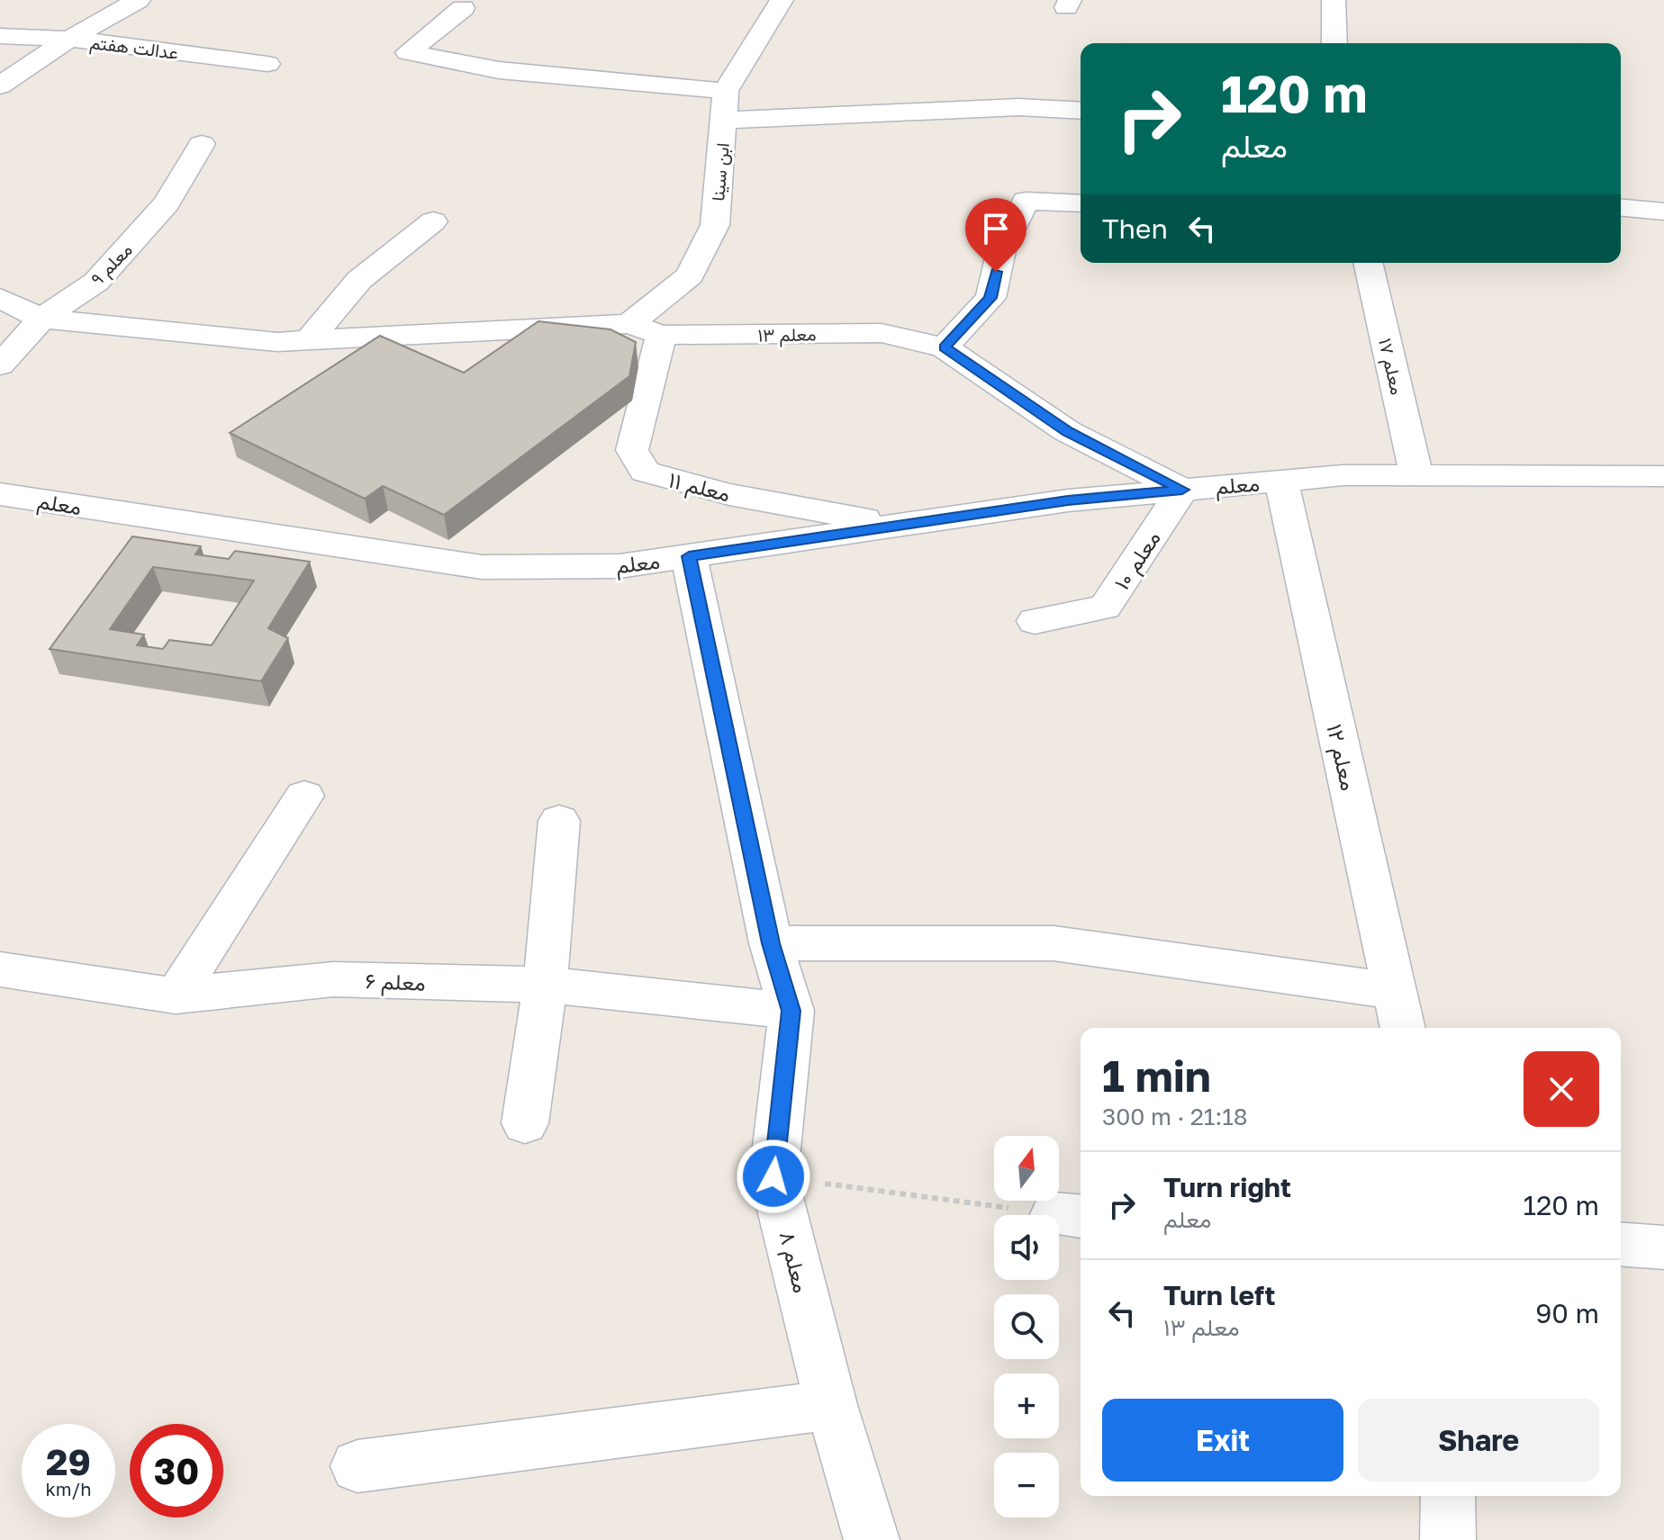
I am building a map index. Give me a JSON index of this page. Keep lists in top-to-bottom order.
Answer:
{
  "streets": {
    "street": [
      "عدالت هفتم",
      "ابن سینا",
      "معلم ۹",
      "معلم ۱۳",
      "معلم ۱۷",
      "معلم",
      "معلم ۱۱",
      "معلم ۱۰",
      "معلم ۱۲",
      "معلم ۶",
      "معلم ۸"
    ]
  },
  "crossings": [
    ["ابن سینا", "معلم ۱۳"],
    ["معلم ۱۳", "معلم"],
    ["معلم ۱۳", "معلم ۱۱"],
    ["معلم ۱۳", "معلم ۱۰"],
    ["معلم ۱۷", "معلم"],
    ["معلم", "معلم ۱۱"],
    ["معلم", "معلم ۱۰"],
    ["معلم", "معلم ۱۲"],
    ["معلم", "معلم ۸"],
    ["معلم ۶", "معلم ۸"]
  ],
  "north": "top",
  "page": {
    "turn": ["120 m", "معلم"],
    "then": "Then",
    "heading": ["1 min", "300 m · 21:18"],
    "map_buttons": ["+", "−"],
    "list": [
      {
        "name": "Turn right",
        "note": "معلم",
        "value": "120 m"
      },
      {
        "name": "Turn left",
        "note": "معلم ۱۳",
        "value": "90 m"
      }
    ],
    "buttons": ["Exit", "Share"],
    "speed": "29 km/h",
    "limit": "30"
  }
}
